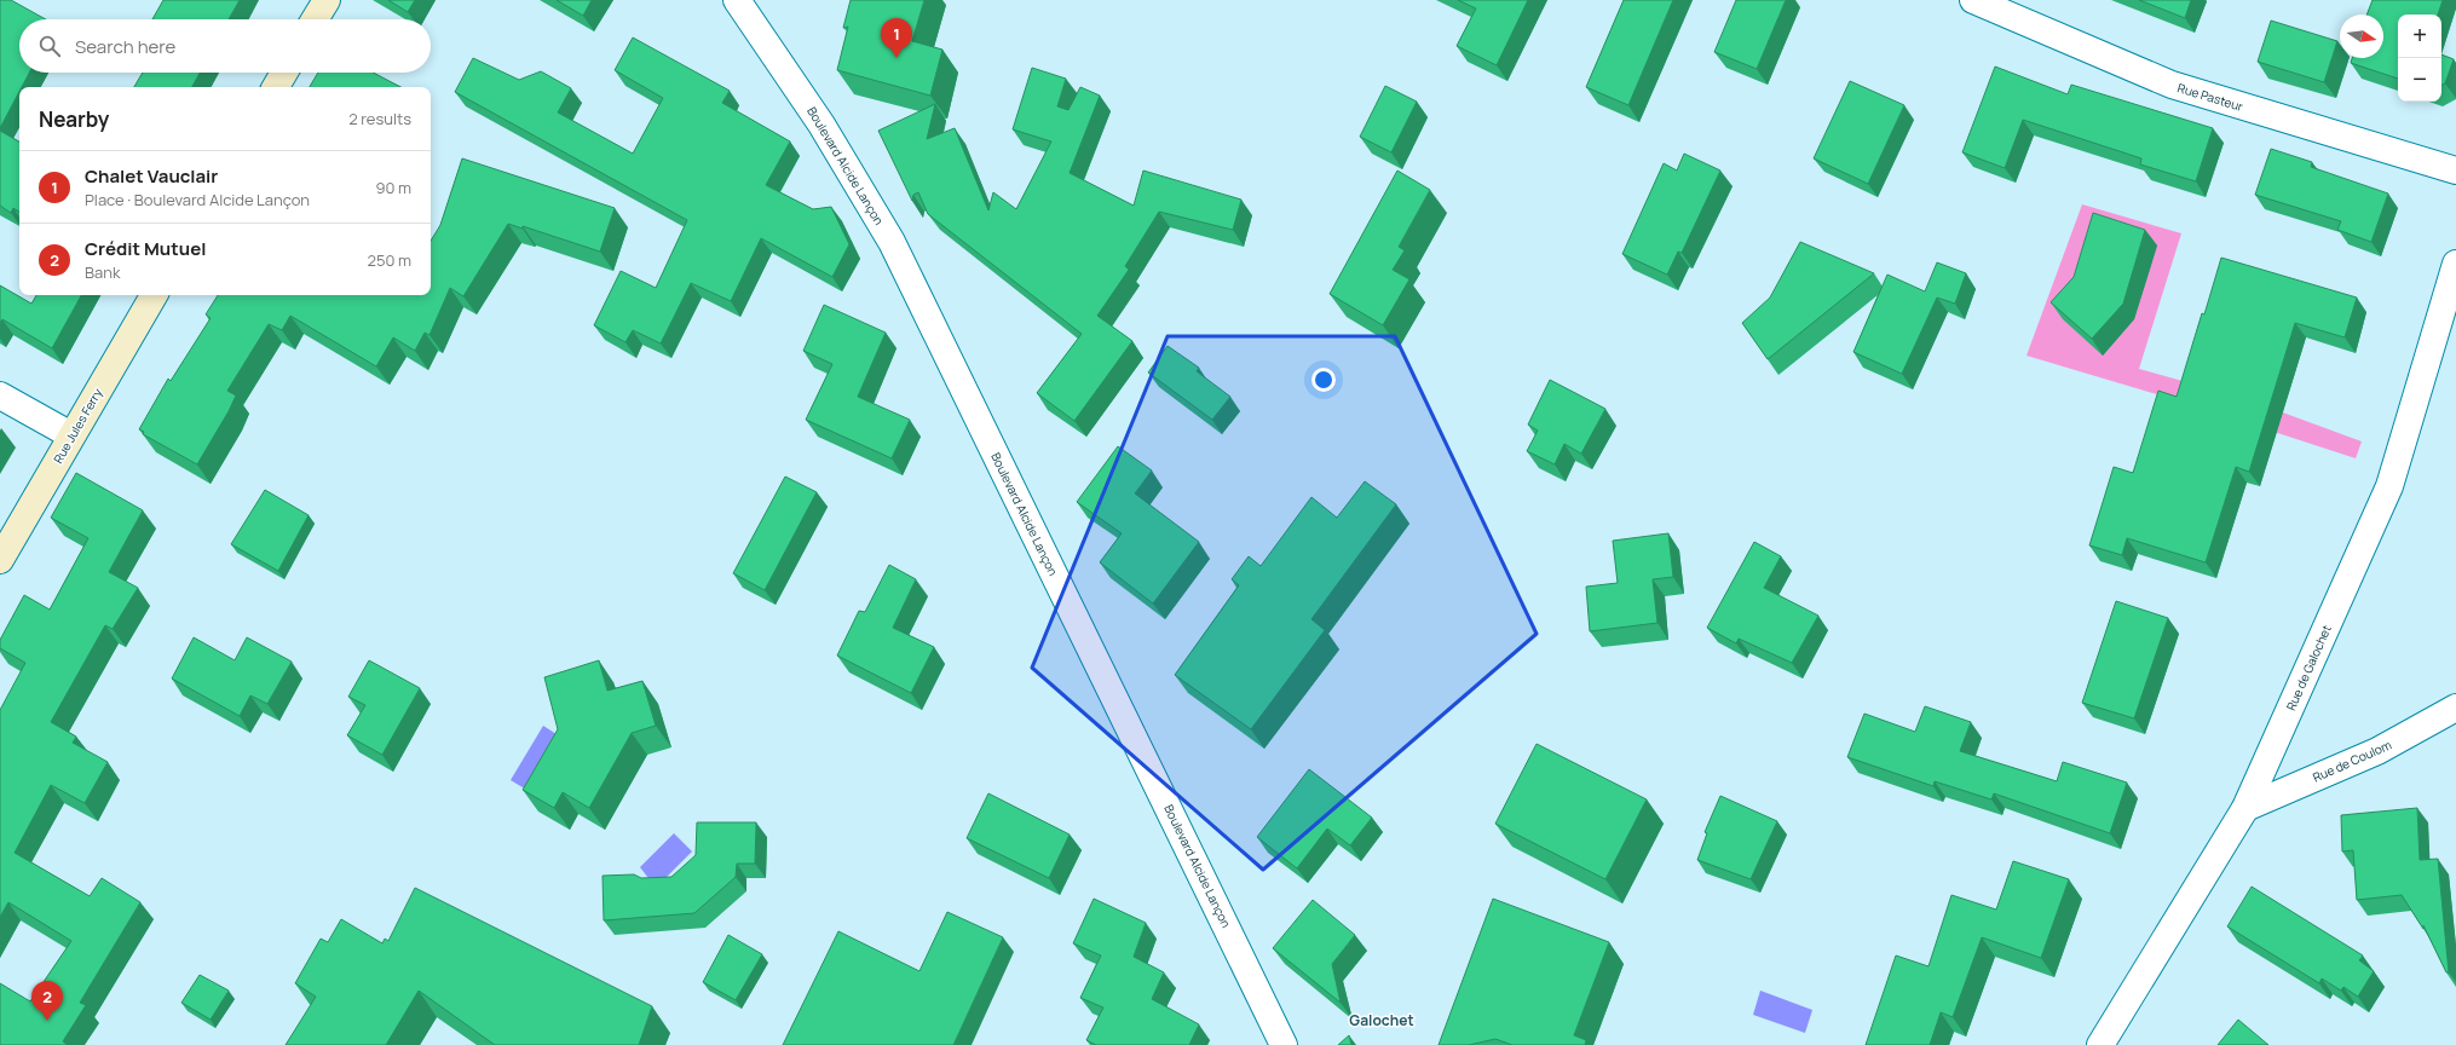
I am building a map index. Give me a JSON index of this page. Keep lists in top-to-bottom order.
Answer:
{
  "streets": {
    "street": [
      "Rue Pasteur",
      "Boulevard Alcide Lançon",
      "Rue Jules Ferry",
      "Rue de Galochet",
      "Rue de Coulom"
    ]
  },
  "crossings": [
    ["Rue de Galochet", "Rue de Coulom"]
  ],
  "districts": ["Galochet"],
  "north": "right",
  "page": {
    "map_buttons": ["+", "−"],
    "pins": ["1", "2"],
    "search": "Search here",
    "heading": ["Nearby", "2 results"],
    "list": [
      {
        "mark": "1",
        "name": "Chalet Vauclair",
        "note": "Place · Boulevard Alcide Lançon",
        "value": "90 m"
      },
      {
        "mark": "2",
        "name": "Crédit Mutuel",
        "note": "Bank",
        "value": "250 m"
      }
    ]
  }
}
